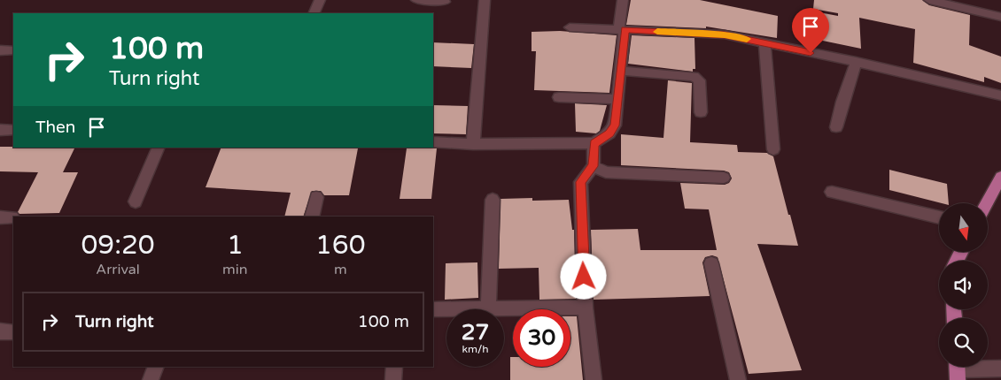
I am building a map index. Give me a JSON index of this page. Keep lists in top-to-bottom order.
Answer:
{
  "north": "bottom",
  "page": {
    "turn": ["100 m", "Turn right"],
    "then": "Then",
    "eta": [
      "09:20",
      "Arrival",
      "1",
      "min",
      "160",
      "m"
    ],
    "list": [
      {
        "name": "Turn right",
        "value": "100 m"
      }
    ],
    "speed": "27 km/h",
    "limit": "30"
  }
}
